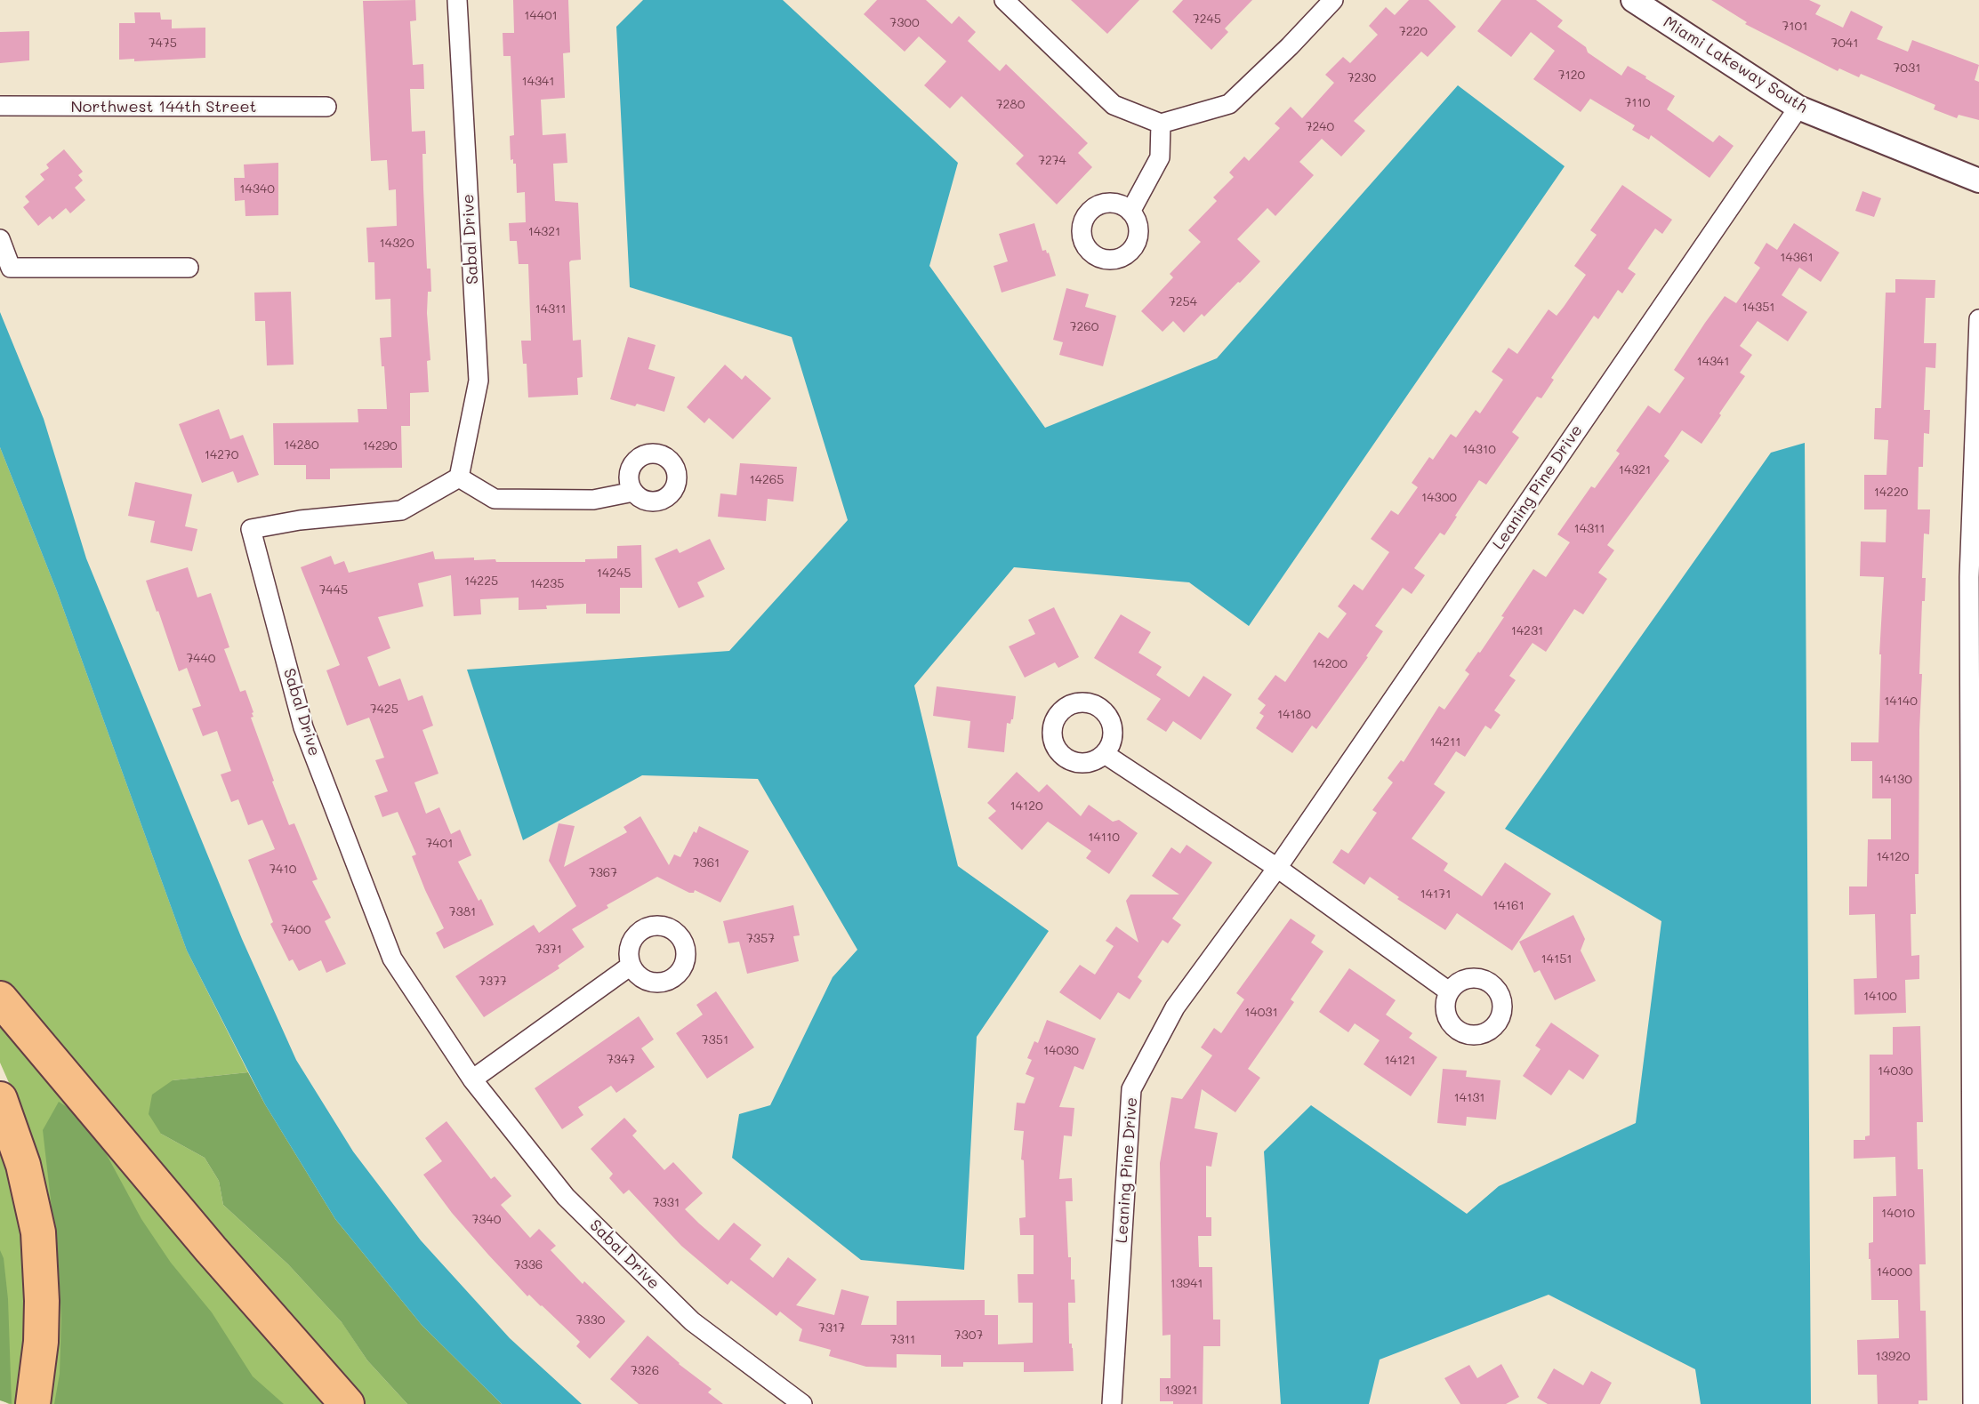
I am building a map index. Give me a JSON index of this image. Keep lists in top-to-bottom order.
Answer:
{
  "streets": {
    "street": [
      "Miami Lakeway South",
      "Northwest 144th Street",
      "Sabal Drive",
      "Leaning Pine Drive"
    ]
  },
  "crossings": [
    ["Miami Lakeway South", "Leaning Pine Drive"]
  ],
  "house_numbers": [
    "14401",
    "7245",
    "7300",
    "7101",
    "7220",
    "7475",
    "7041",
    "7031",
    "7120",
    "7230",
    "14341",
    "7110",
    "7280",
    "7240",
    "7274",
    "14340",
    "14321",
    "14320",
    "14361",
    "7254",
    "14351",
    "14311",
    "7260",
    "14341",
    "14280",
    "14290",
    "14310",
    "14270",
    "14321",
    "14265",
    "14220",
    "14300",
    "14311",
    "14245",
    "14225",
    "14235",
    "7445",
    "14231",
    "7440",
    "14200",
    "14140",
    "7425",
    "14180",
    "14211",
    "14130",
    "14120",
    "14110",
    "7401",
    "14120",
    "7361",
    "7410",
    "7367",
    "14171",
    "14161",
    "7381",
    "7400",
    "7357",
    "7371",
    "14151",
    "7377",
    "14100",
    "14031",
    "7351",
    "14030",
    "7347",
    "14121",
    "14030",
    "14131",
    "7331",
    "14010",
    "7340",
    "7336",
    "14000",
    "13941",
    "7330",
    "7317",
    "7307",
    "7311",
    "13920",
    "7326",
    "13921"
  ]
}
